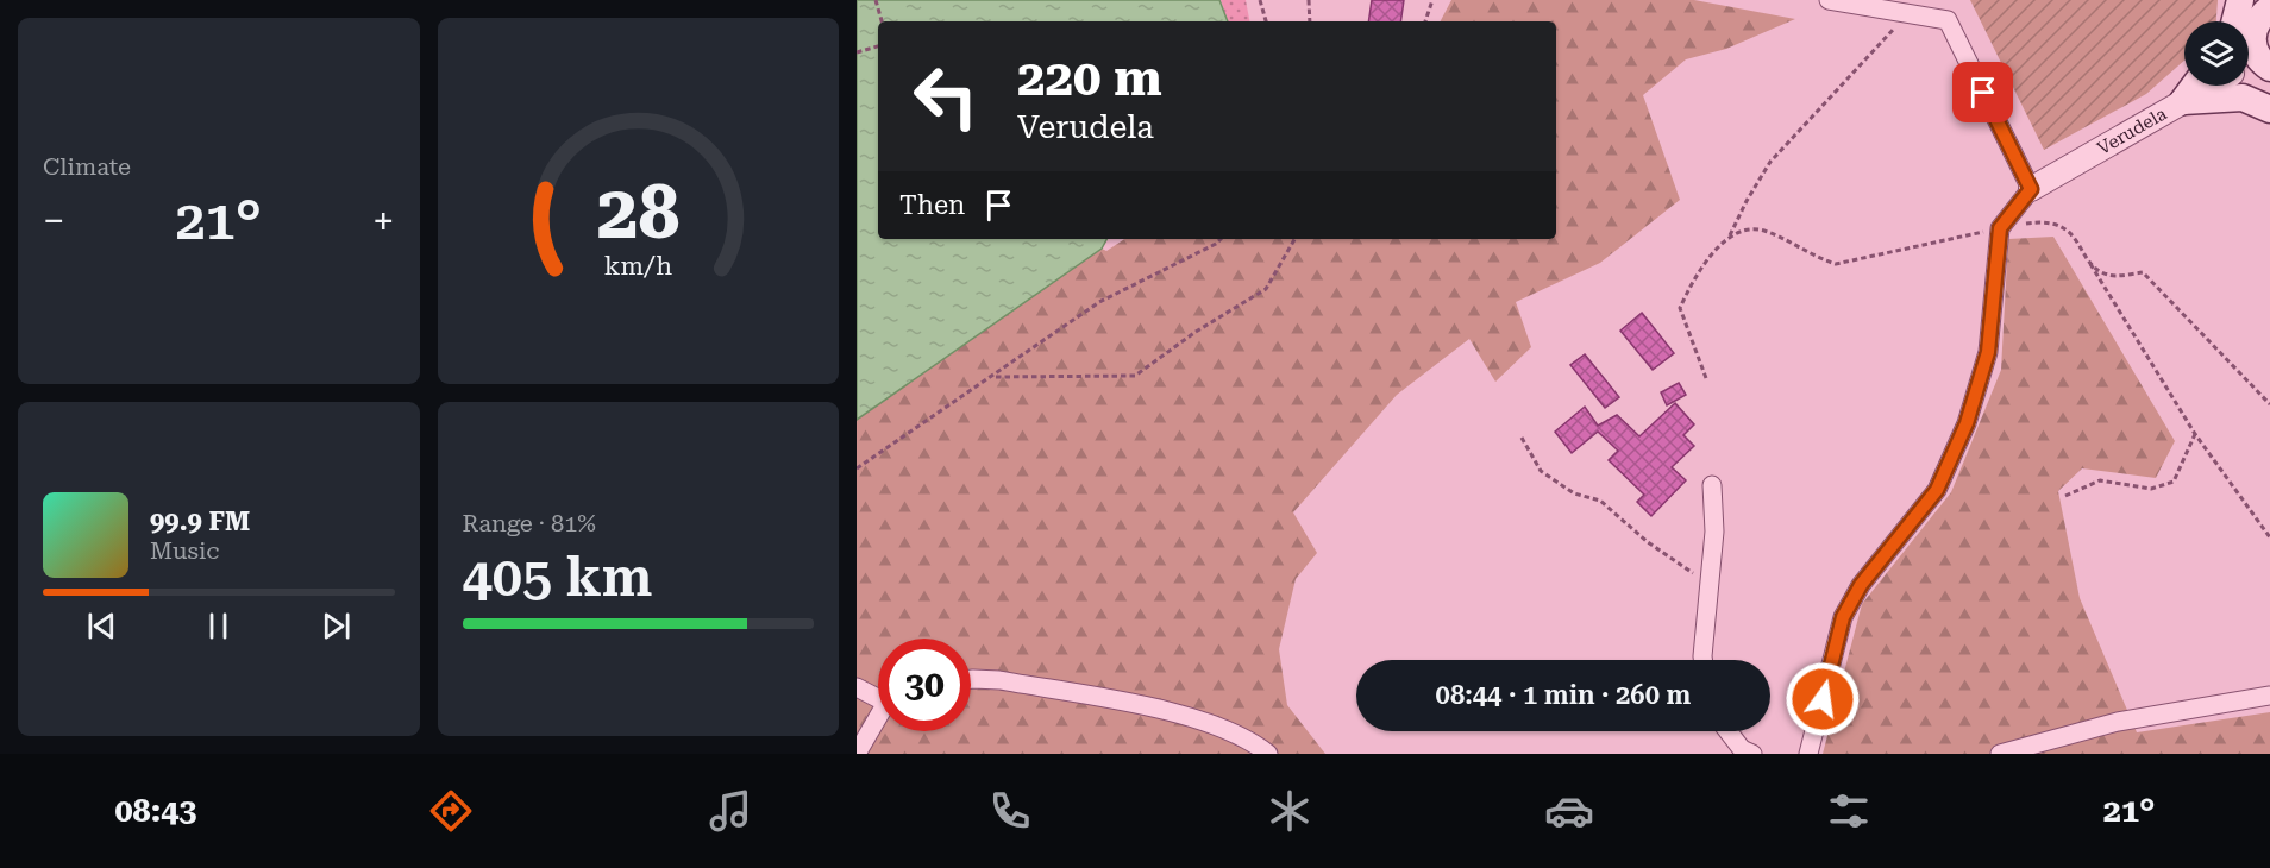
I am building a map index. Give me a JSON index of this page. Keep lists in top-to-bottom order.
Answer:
{
  "streets": {
    "street": ["Verudela"]
  },
  "page": {
    "tile": [
      "Climate",
      ["Range · 81%", "405 km"]
    ],
    "turn": ["220 m", "Verudela"],
    "then": "Then",
    "heat": ["−", "21°", "+"],
    "song": ["99.9 FM", "Music"],
    "limit": "30",
    "trip": "08:44 · 1 min · 260 m",
    "tabs": ["08:43", "21°"],
    "gauge": ["28", "km/h"]
  }
}
